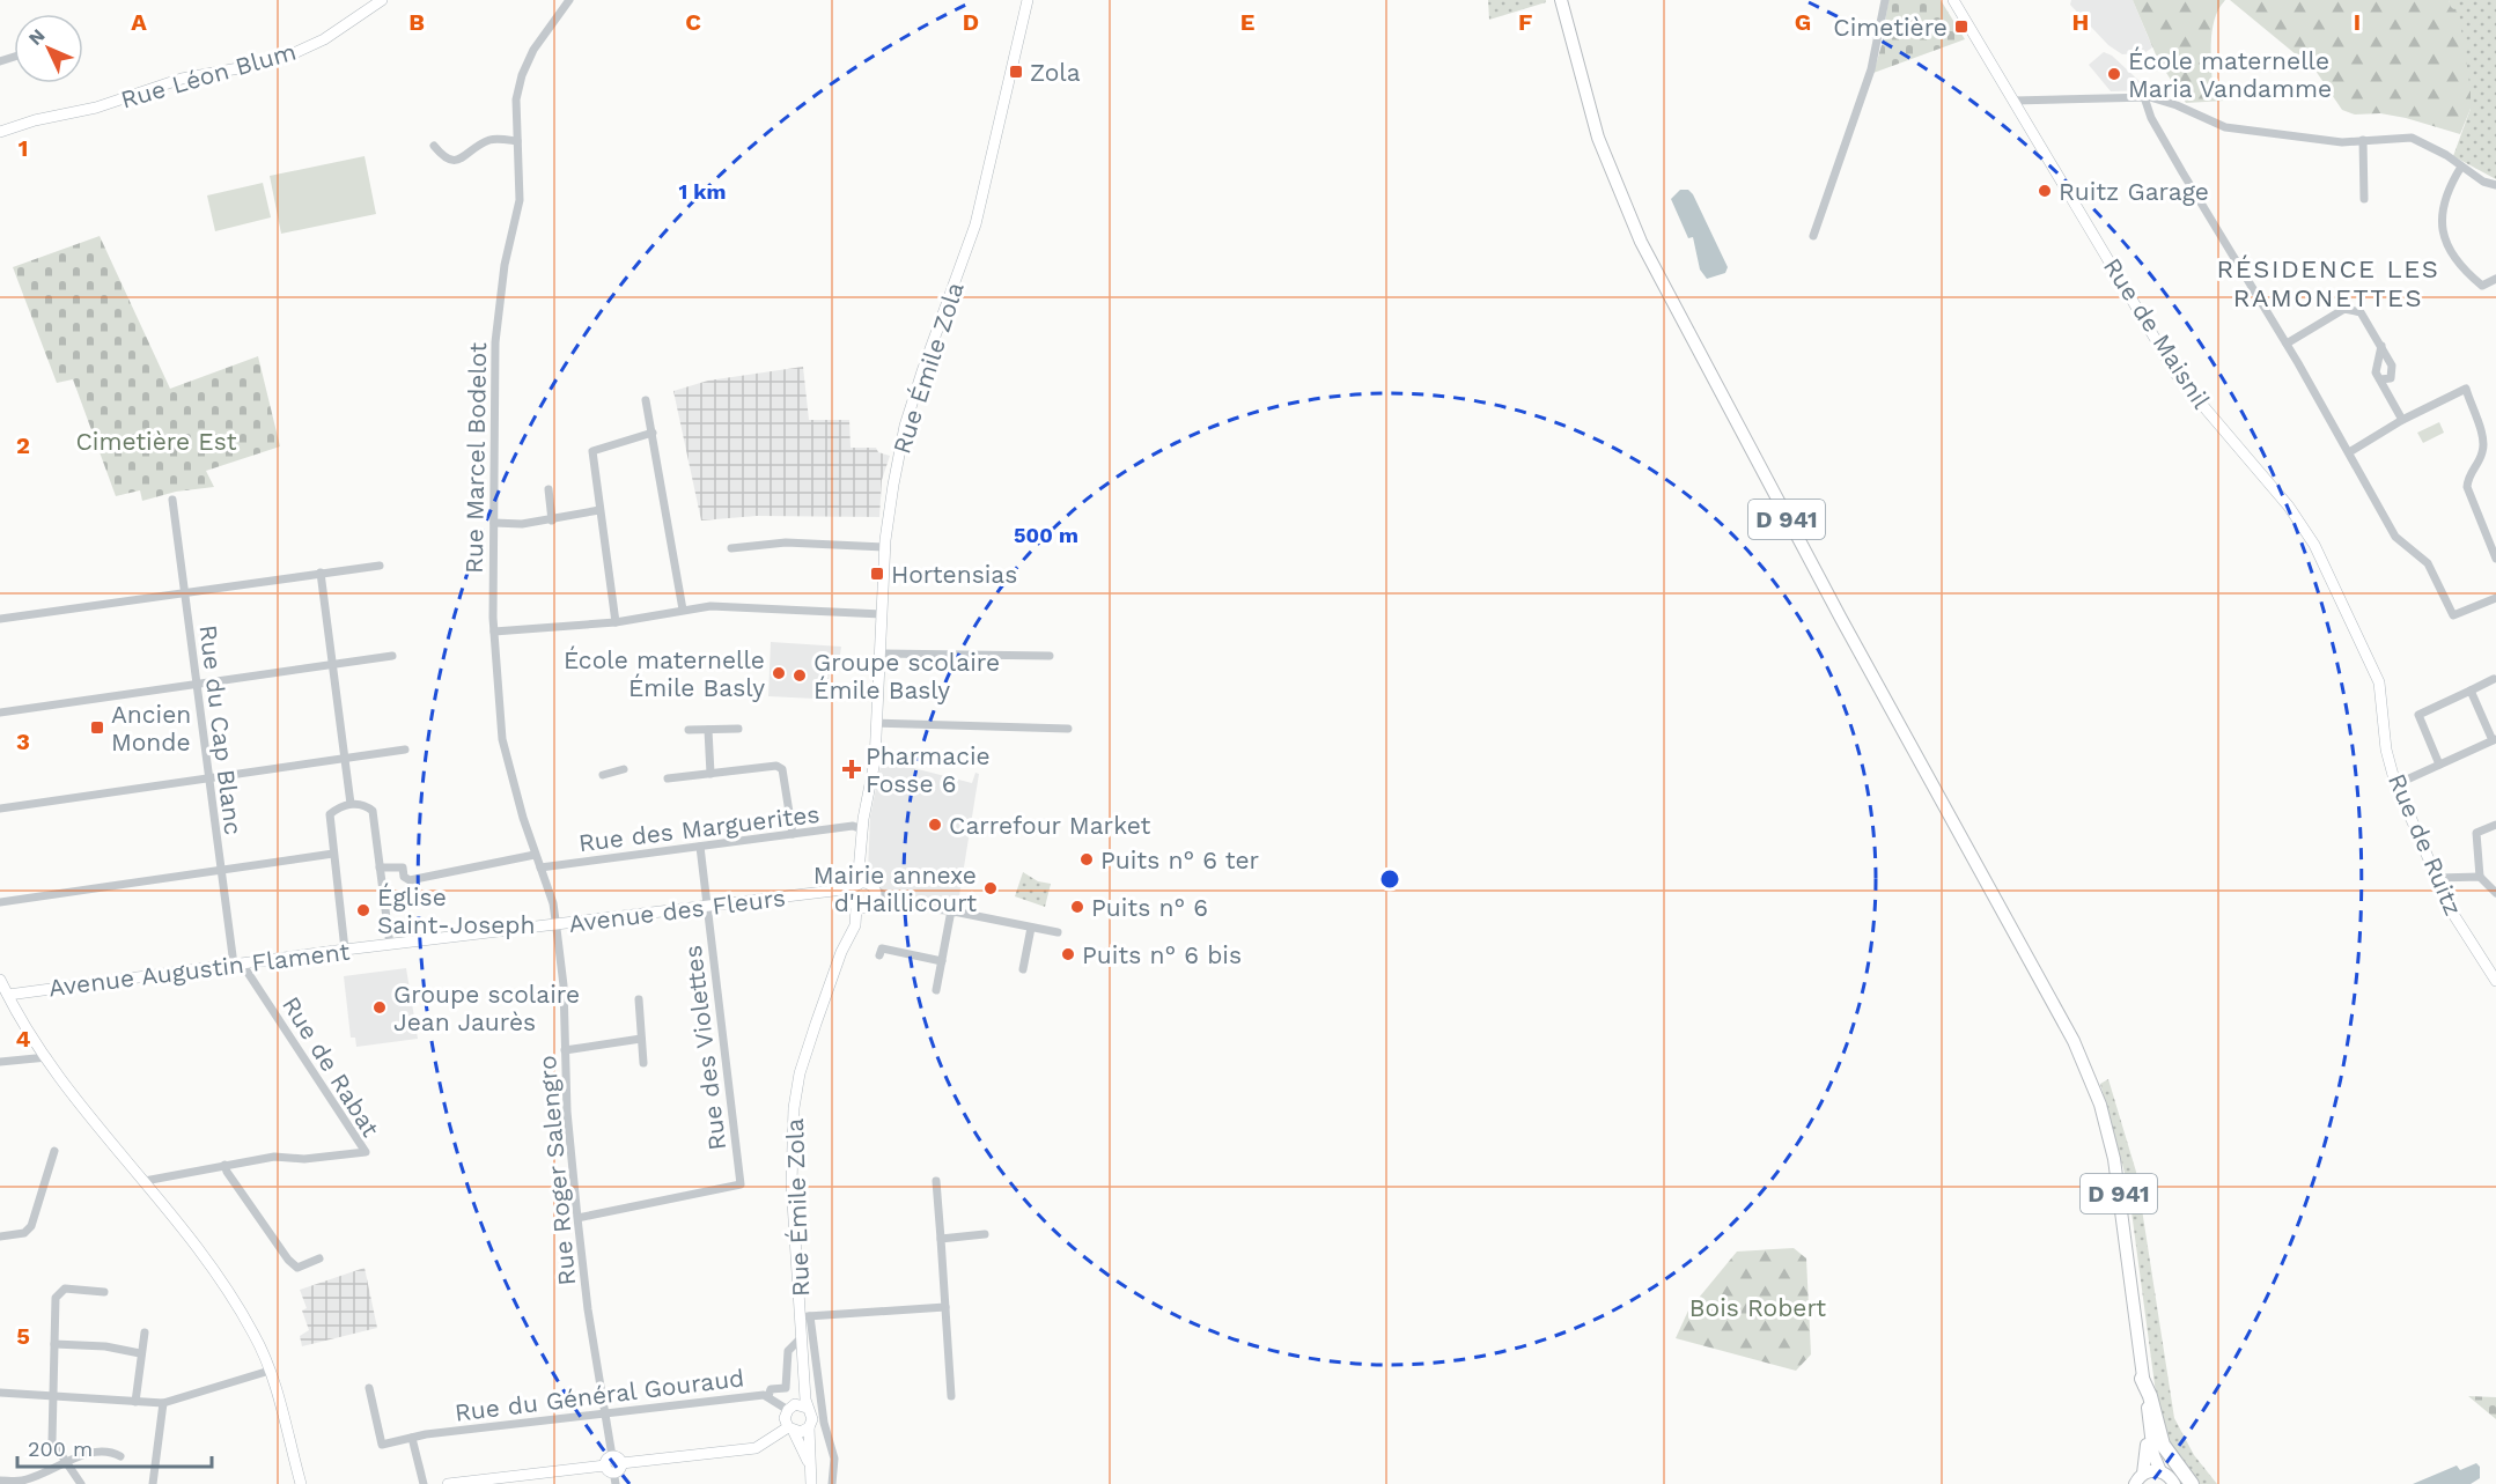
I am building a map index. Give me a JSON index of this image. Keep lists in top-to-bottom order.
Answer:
{
  "streets": {
    "main road": ["D 941"],
    "street": [
      "Rue Léon Blum",
      "Rue de Maisnil",
      "Rue Émile Zola",
      "Rue Marcel Bodelot",
      "Rue du Cap Blanc",
      "Rue des Marguerites",
      "Rue de Ruitz",
      "Avenue des Fleurs",
      "Avenue Augustin Flament",
      "Rue des Violettes",
      "Rue de Rabat",
      "Rue Roger Salengro",
      "Rue du Général Gouraud"
    ]
  },
  "crossings": [
    ["Rue de Maisnil", "Rue de Ruitz"],
    ["Rue Émile Zola", "Rue des Marguerites"],
    ["Rue Émile Zola", "Avenue des Fleurs"],
    ["Rue Marcel Bodelot", "Rue des Marguerites"],
    ["Rue Marcel Bodelot", "Avenue des Fleurs"],
    ["Rue Marcel Bodelot", "Rue Roger Salengro"],
    ["Rue du Cap Blanc", "Avenue Augustin Flament"],
    ["Rue du Cap Blanc", "Rue de Rabat"],
    ["Rue des Marguerites", "Rue des Violettes"],
    ["Avenue des Fleurs", "Avenue Augustin Flament"],
    ["Avenue des Fleurs", "Rue des Violettes"],
    ["Avenue des Fleurs", "Rue Roger Salengro"],
    ["Avenue Augustin Flament", "Rue de Rabat"],
    ["Rue des Violettes", "Rue Roger Salengro"],
    ["Rue Roger Salengro", "Rue du Général Gouraud"]
  ],
  "districts": ["RÉSIDENCE LES RAMONETTES"],
  "parks": ["Cimetière Est", "Bois Robert"],
  "places": {
    "transit": [
      "Cimetière",
      "Zola",
      "Hortensias",
      "Ancien Monde"
    ],
    "other": [
      "École maternelle Maria Vandamme",
      "Ruitz Garage",
      "École maternelle Émile Basly",
      "Groupe scolaire Émile Basly",
      "Carrefour Market",
      "Puits n° 6 ter",
      "Mairie annexe d'Haillicourt",
      "Puits n° 6",
      "Église Saint-Joseph",
      "Puits n° 6 bis",
      "Groupe scolaire Jean Jaurès"
    ],
    "health": ["Pharmacie Fosse 6"]
  },
  "scale_bar": "200 m",
  "north": "top left",
  "grid": {
    "columns": [
      "A",
      "B",
      "C",
      "D",
      "E",
      "F",
      "G",
      "H",
      "I"
    ],
    "rows": [
      "1",
      "2",
      "3",
      "4",
      "5"
    ]
  },
  "rings": ["1 km", "500 m"]
}
